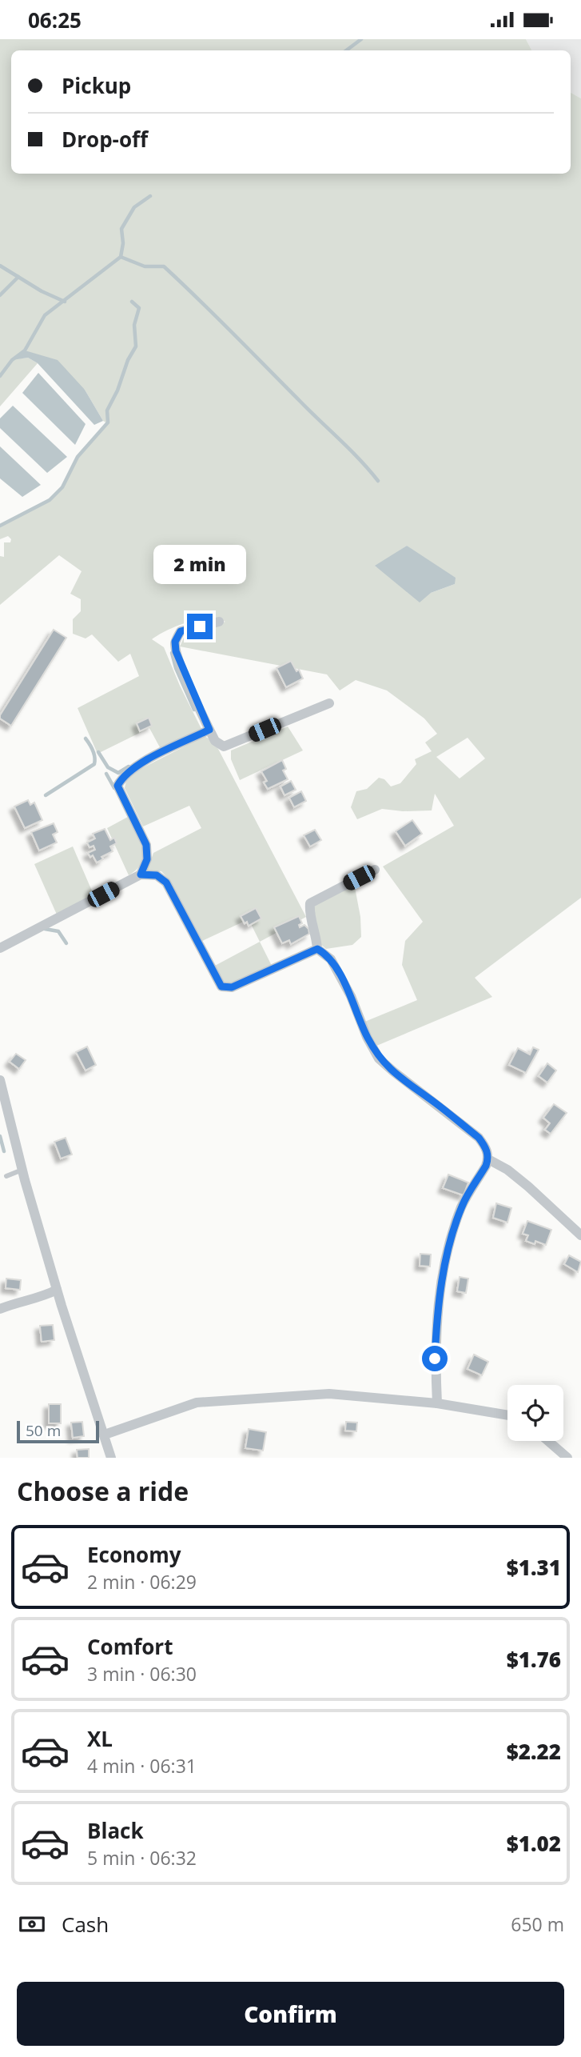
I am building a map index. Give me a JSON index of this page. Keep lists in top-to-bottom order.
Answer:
{
  "scale_bar": "50 m",
  "page": {
    "status": "06:25",
    "banner": ["Pickup", "Drop-off"],
    "bubble": "2 min",
    "scale": "50 m",
    "heading": "Choose a ride",
    "list": [
      {
        "name": "Economy",
        "note": "2 min · 06:29",
        "value": "$1.31"
      },
      {
        "name": "Comfort",
        "note": "3 min · 06:30",
        "value": "$1.76"
      },
      {
        "name": "XL",
        "note": "4 min · 06:31",
        "value": "$2.22"
      },
      {
        "name": "Black",
        "note": "5 min · 06:32",
        "value": "$1.02"
      }
    ],
    "pay": ["Cash", "650 m"],
    "buttons": "Confirm"
  }
}
